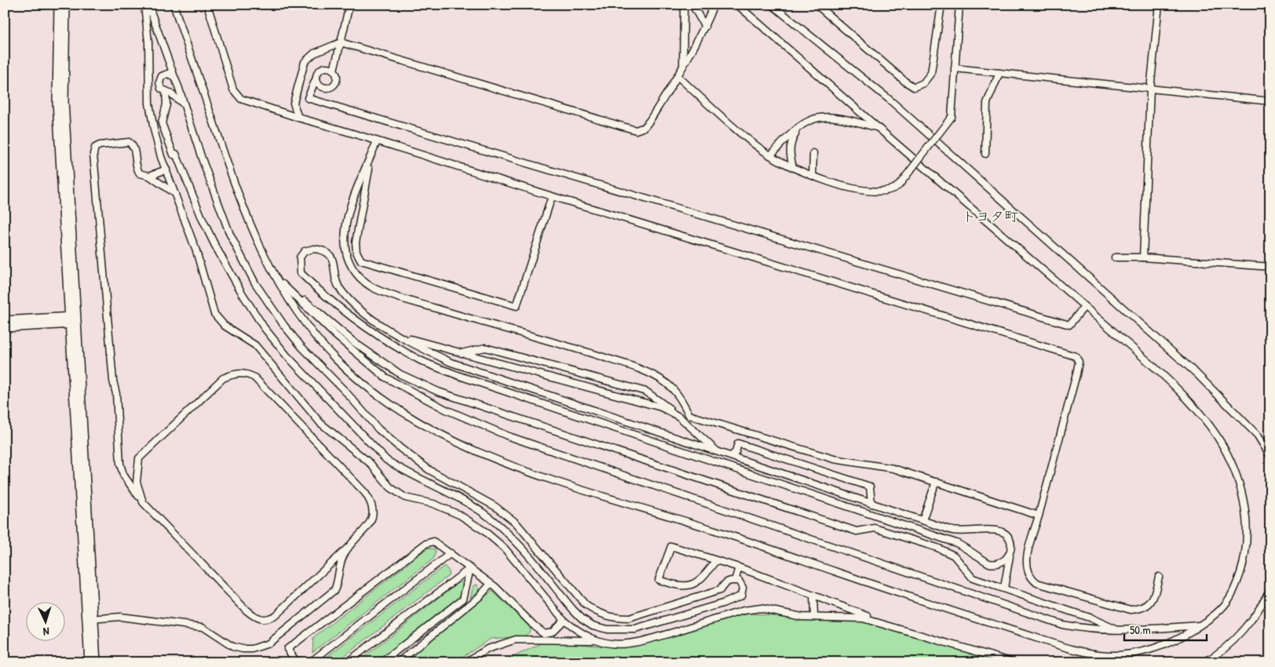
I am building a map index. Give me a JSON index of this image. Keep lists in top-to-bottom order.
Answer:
{
  "districts": ["トヨタ町"],
  "scale_bar": "50 m",
  "north": "bottom"
}
